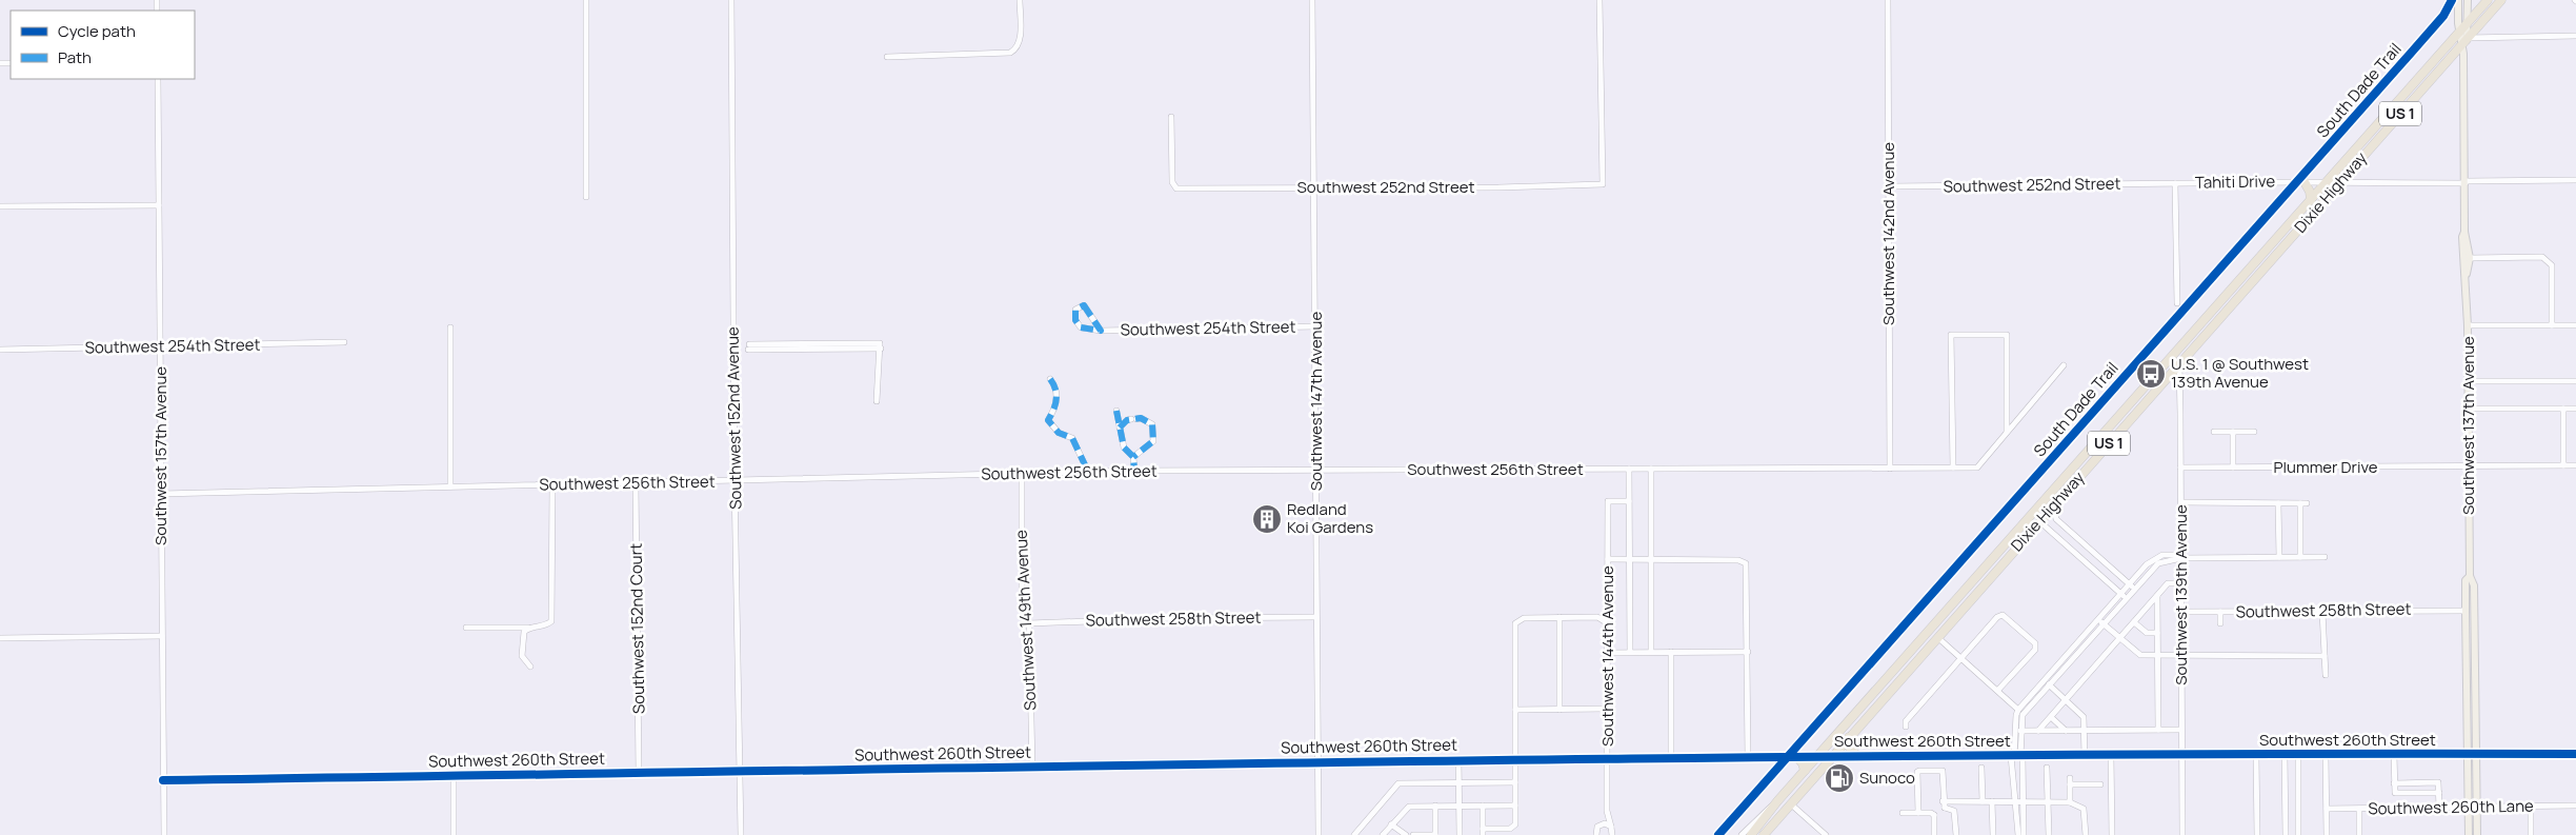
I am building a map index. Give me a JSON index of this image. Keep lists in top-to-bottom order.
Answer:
{
  "streets": {
    "highway": ["US 1", "Dixie Highway"],
    "main road": ["Southwest 137th Avenue"],
    "street": [
      "Tahiti Drive",
      "Southwest 252nd Street",
      "Southwest 142nd Avenue",
      "Southwest 254th Street",
      "Southwest 147th Avenue",
      "Southwest 152nd Avenue",
      "Southwest 157th Avenue",
      "Plummer Drive",
      "Southwest 256th Street",
      "Southwest 139th Avenue",
      "Southwest 258th Street",
      "Southwest 149th Avenue",
      "Southwest 152nd Court",
      "Southwest 144th Avenue",
      "Southwest 260th Street",
      "Southwest 260th Lane"
    ],
    "cycle path": ["South Dade Trail"]
  },
  "crossings": [
    ["US 1", "Dixie Highway"],
    ["Tahiti Drive", "Southwest 252nd Street"],
    ["Tahiti Drive", "Dixie Highway"],
    ["Southwest 252nd Street", "Southwest 142nd Avenue"],
    ["Southwest 252nd Street", "Southwest 147th Avenue"],
    ["Dixie Highway", "Southwest 137th Avenue"],
    ["Dixie Highway", "Southwest 139th Avenue"],
    ["Dixie Highway", "Southwest 260th Street"],
    ["Southwest 142nd Avenue", "Southwest 256th Street"],
    ["Southwest 254th Street", "Southwest 147th Avenue"],
    ["Southwest 254th Street", "Southwest 157th Avenue"],
    ["Southwest 147th Avenue", "Southwest 256th Street"],
    ["Southwest 147th Avenue", "Southwest 258th Street"],
    ["Southwest 147th Avenue", "Southwest 260th Street"],
    ["Southwest 152nd Avenue", "Southwest 256th Street"],
    ["Southwest 152nd Avenue", "Southwest 260th Street"],
    ["Southwest 137th Avenue", "Plummer Drive"],
    ["Southwest 137th Avenue", "Southwest 258th Street"],
    ["Southwest 137th Avenue", "Southwest 260th Street"],
    ["Southwest 137th Avenue", "Southwest 260th Lane"],
    ["Southwest 157th Avenue", "Southwest 256th Street"],
    ["Southwest 157th Avenue", "Southwest 260th Street"],
    ["Plummer Drive", "Southwest 139th Avenue"],
    ["Southwest 256th Street", "Southwest 149th Avenue"],
    ["Southwest 256th Street", "Southwest 152nd Court"],
    ["Southwest 139th Avenue", "Southwest 258th Street"],
    ["Southwest 139th Avenue", "Southwest 260th Street"],
    ["Southwest 258th Street", "Southwest 149th Avenue"],
    ["Southwest 149th Avenue", "Southwest 260th Street"],
    ["Southwest 152nd Court", "Southwest 260th Street"],
    ["Southwest 144th Avenue", "Southwest 260th Street"]
  ],
  "places": {
    "bus stop": ["U.S. 1 @ Southwest 139th Avenue"],
    "building": ["Redland Koi Gardens"],
    "fuel station": ["Sunoco"]
  },
  "legend": ["Cycle path", "Path"]
}
